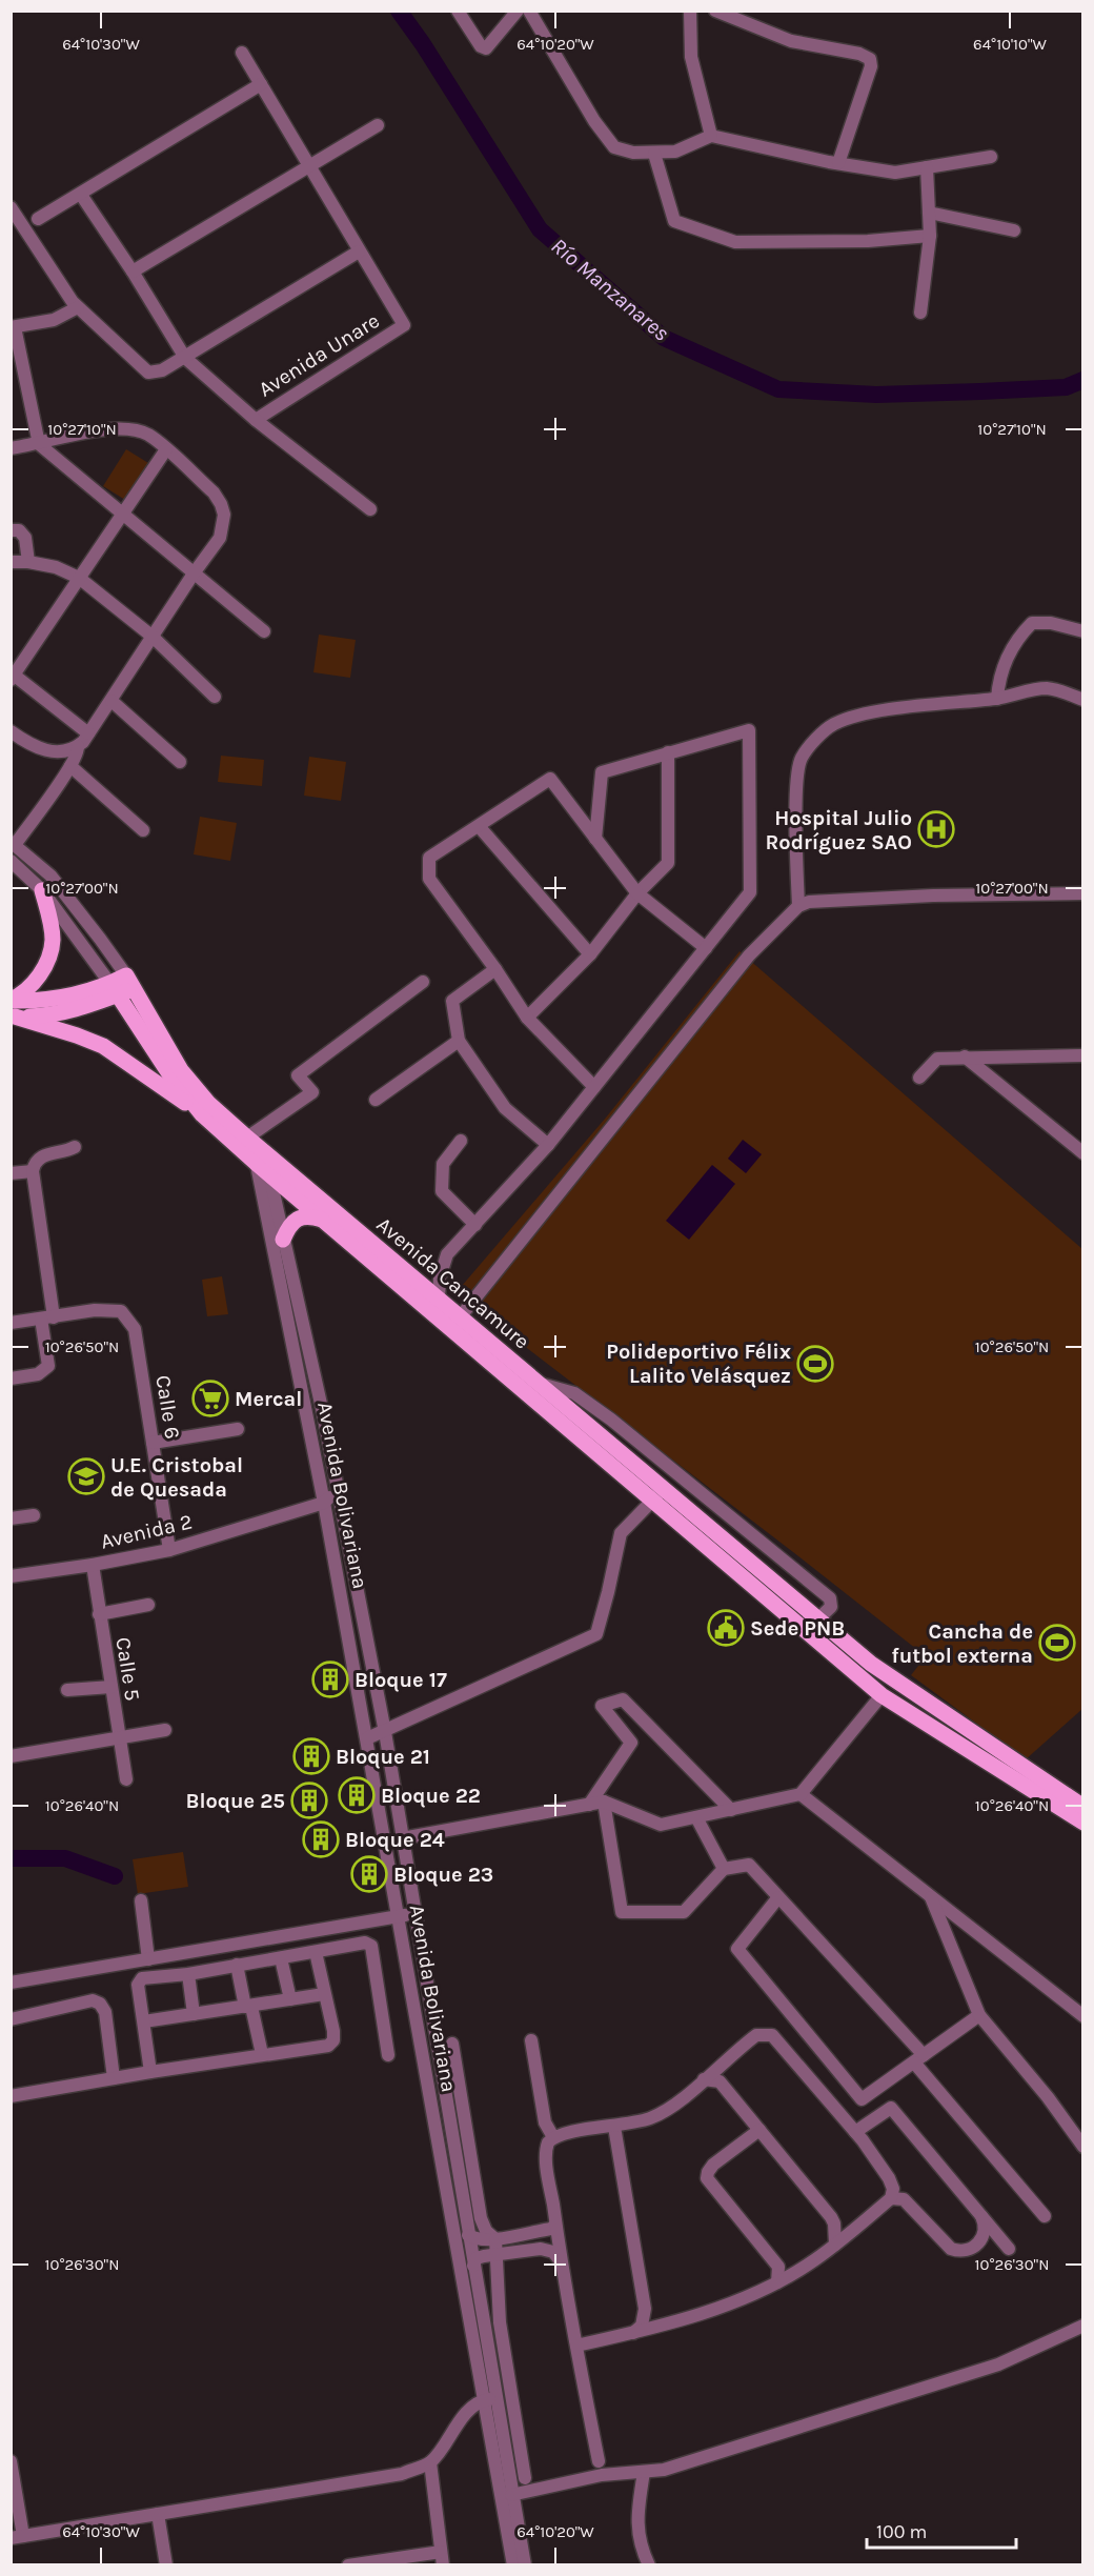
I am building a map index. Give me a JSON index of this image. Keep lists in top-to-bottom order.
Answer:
{
  "streets": {
    "main road": ["Avenida Cancamure"],
    "street": [
      "Avenida Unare",
      "Calle 6",
      "Avenida Bolivariana",
      "Avenida 2",
      "Calle 5"
    ]
  },
  "crossings": [
    ["Avenida Cancamure", "Avenida Bolivariana"],
    ["Calle 6", "Avenida 2"],
    ["Avenida Bolivariana", "Avenida 2"],
    ["Avenida 2", "Calle 5"]
  ],
  "water": ["Río Manzanares"],
  "places": {
    "hospital": ["Hospital Julio Rodríguez SAO"],
    "sports": ["Polideportivo Félix Lalito Velásquez", "Cancha de futbol externa"],
    "supermarket": ["Mercal"],
    "school or university": ["U.E. Cristobal de Quesada"],
    "public building": ["Sede PNB"],
    "building": [
      "Bloque 17",
      "Bloque 21",
      "Bloque 22",
      "Bloque 25",
      "Bloque 24",
      "Bloque 23"
    ]
  },
  "scale_bar": "100 m",
  "coordinates": [
    "64°10'30\"W",
    "64°10'20\"W",
    "64°10'10\"W",
    "10°27'10\"N",
    "10°27'00\"N",
    "10°26'50\"N",
    "10°26'40\"N",
    "10°26'30\"N"
  ]
}
